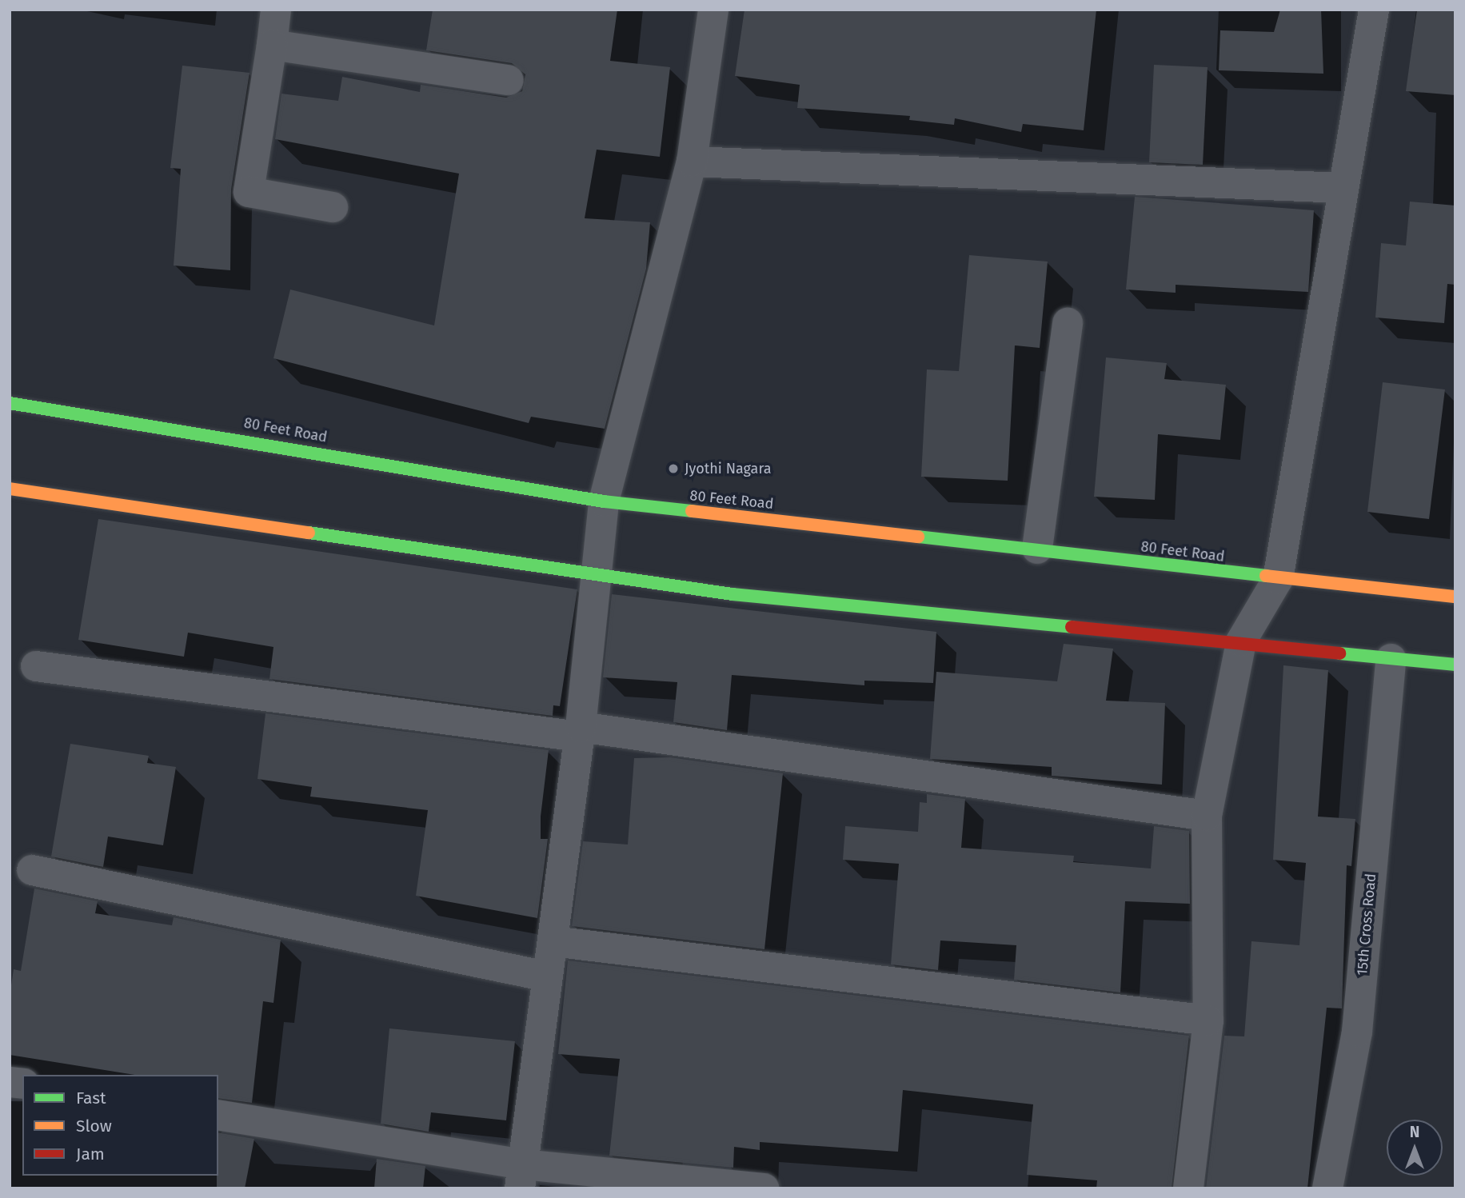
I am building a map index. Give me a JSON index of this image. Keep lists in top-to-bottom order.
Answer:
{
  "streets": {
    "main road": ["80 Feet Road"],
    "street": ["15th Cross Road"]
  },
  "places": ["Jyothi Nagara"],
  "legend": ["Fast", "Slow", "Jam"],
  "north": "top"
}
